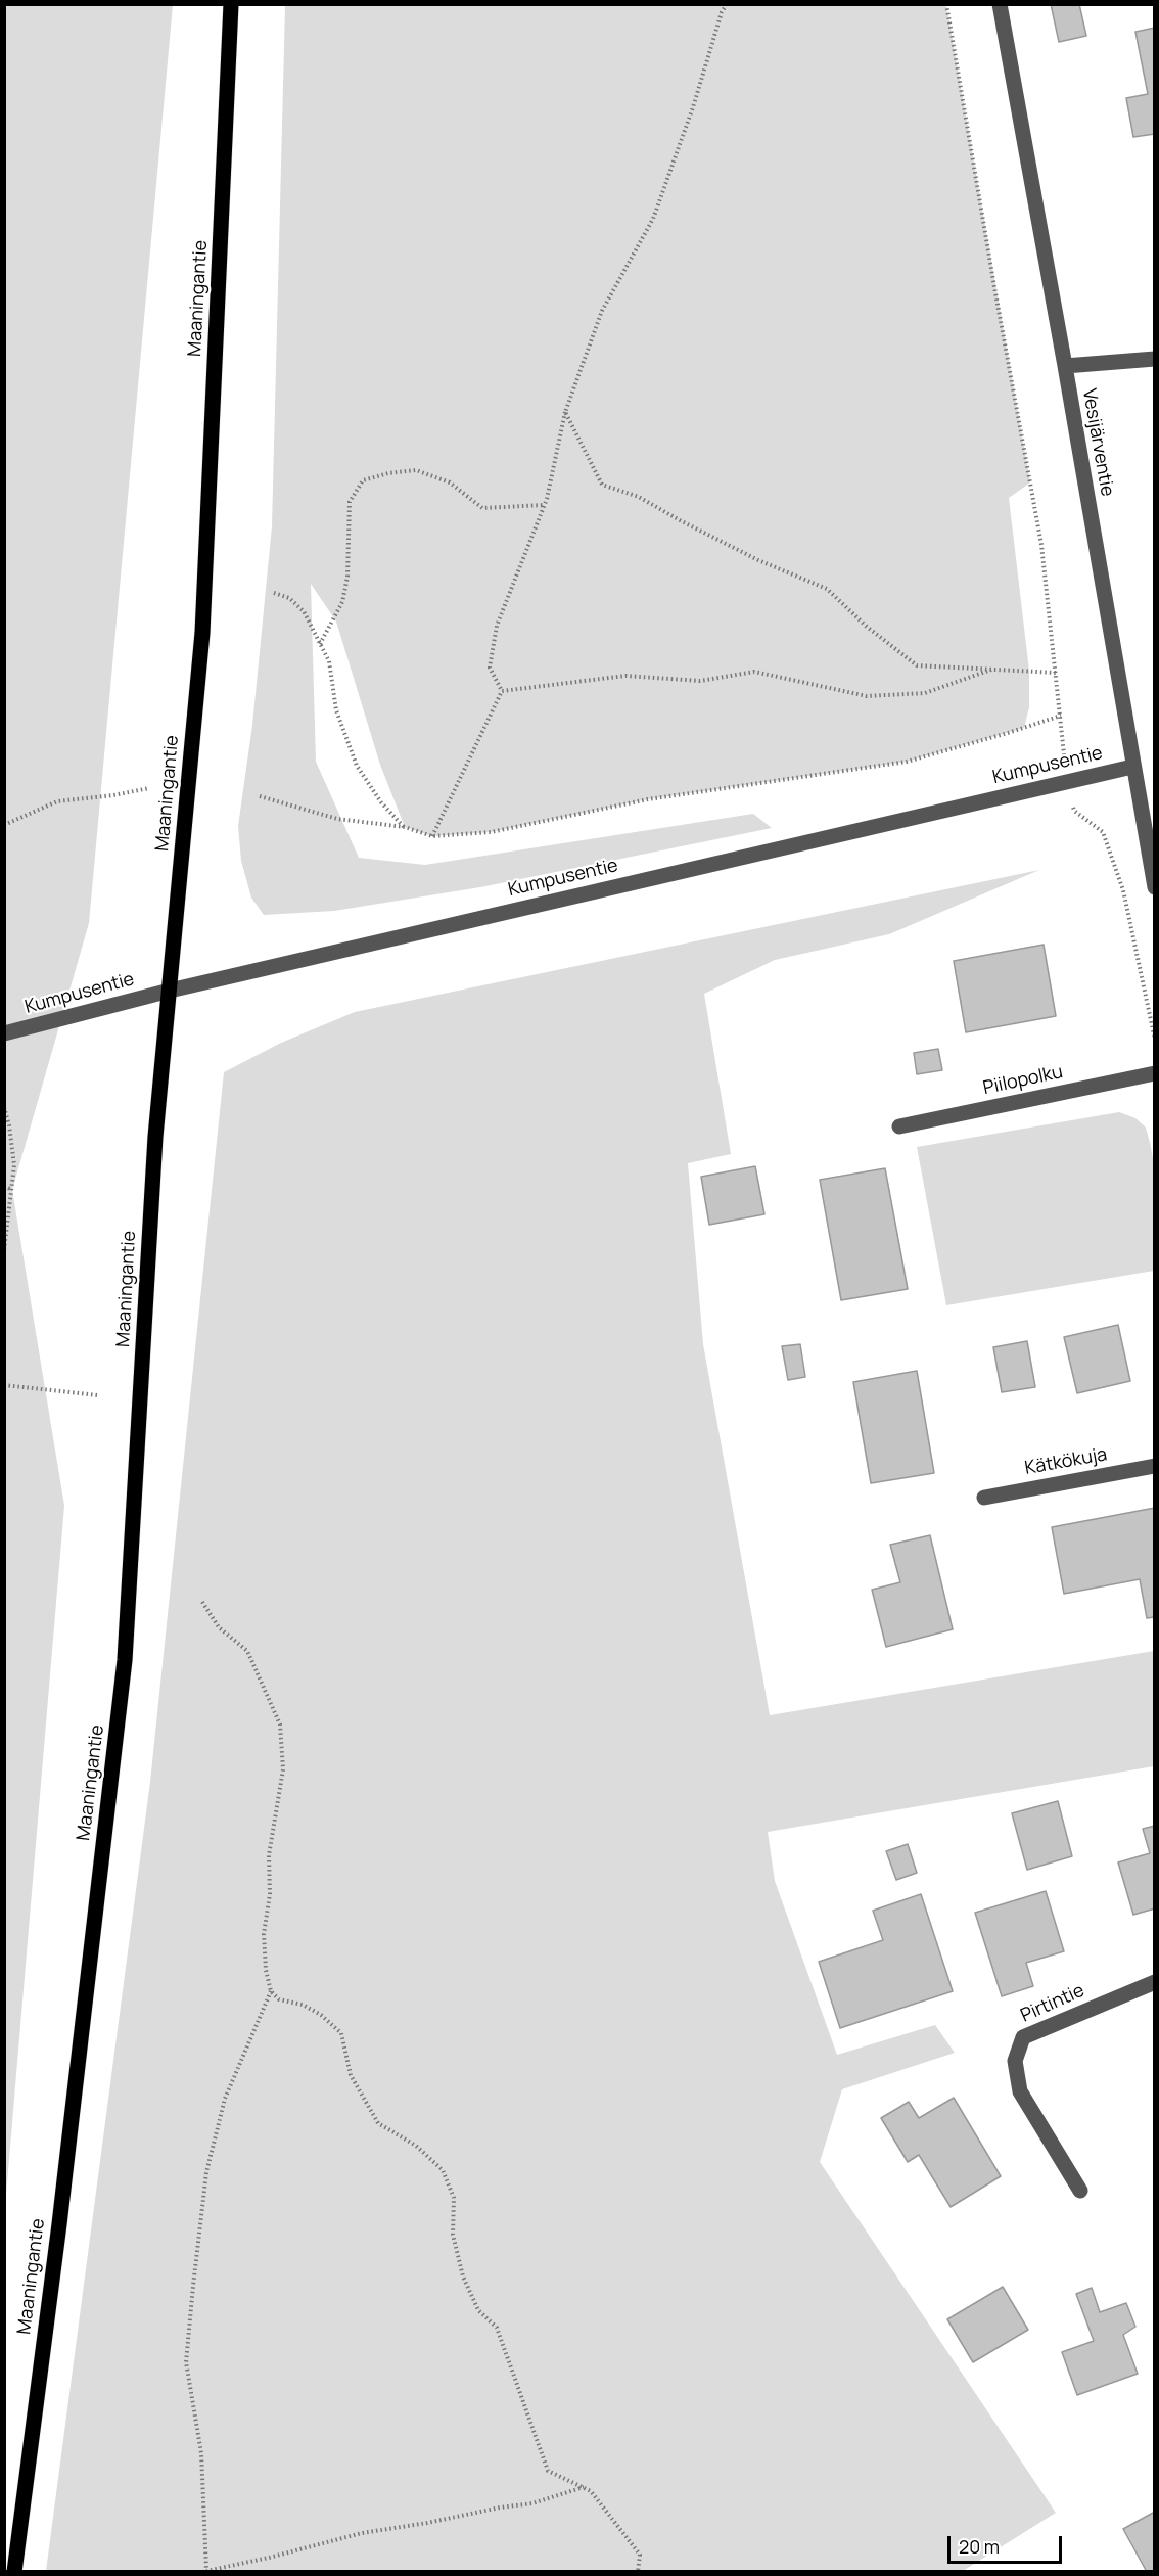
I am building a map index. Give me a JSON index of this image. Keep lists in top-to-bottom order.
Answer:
{
  "streets": {
    "main road": ["Maaningantie"],
    "street": [
      "Vesijärventie",
      "Kumpusentie",
      "Piilopolku",
      "Kätkökuja",
      "Pirtintie"
    ]
  },
  "crossings": [
    ["Maaningantie", "Kumpusentie"],
    ["Vesijärventie", "Kumpusentie"]
  ],
  "scale_bar": "20 m"
}
